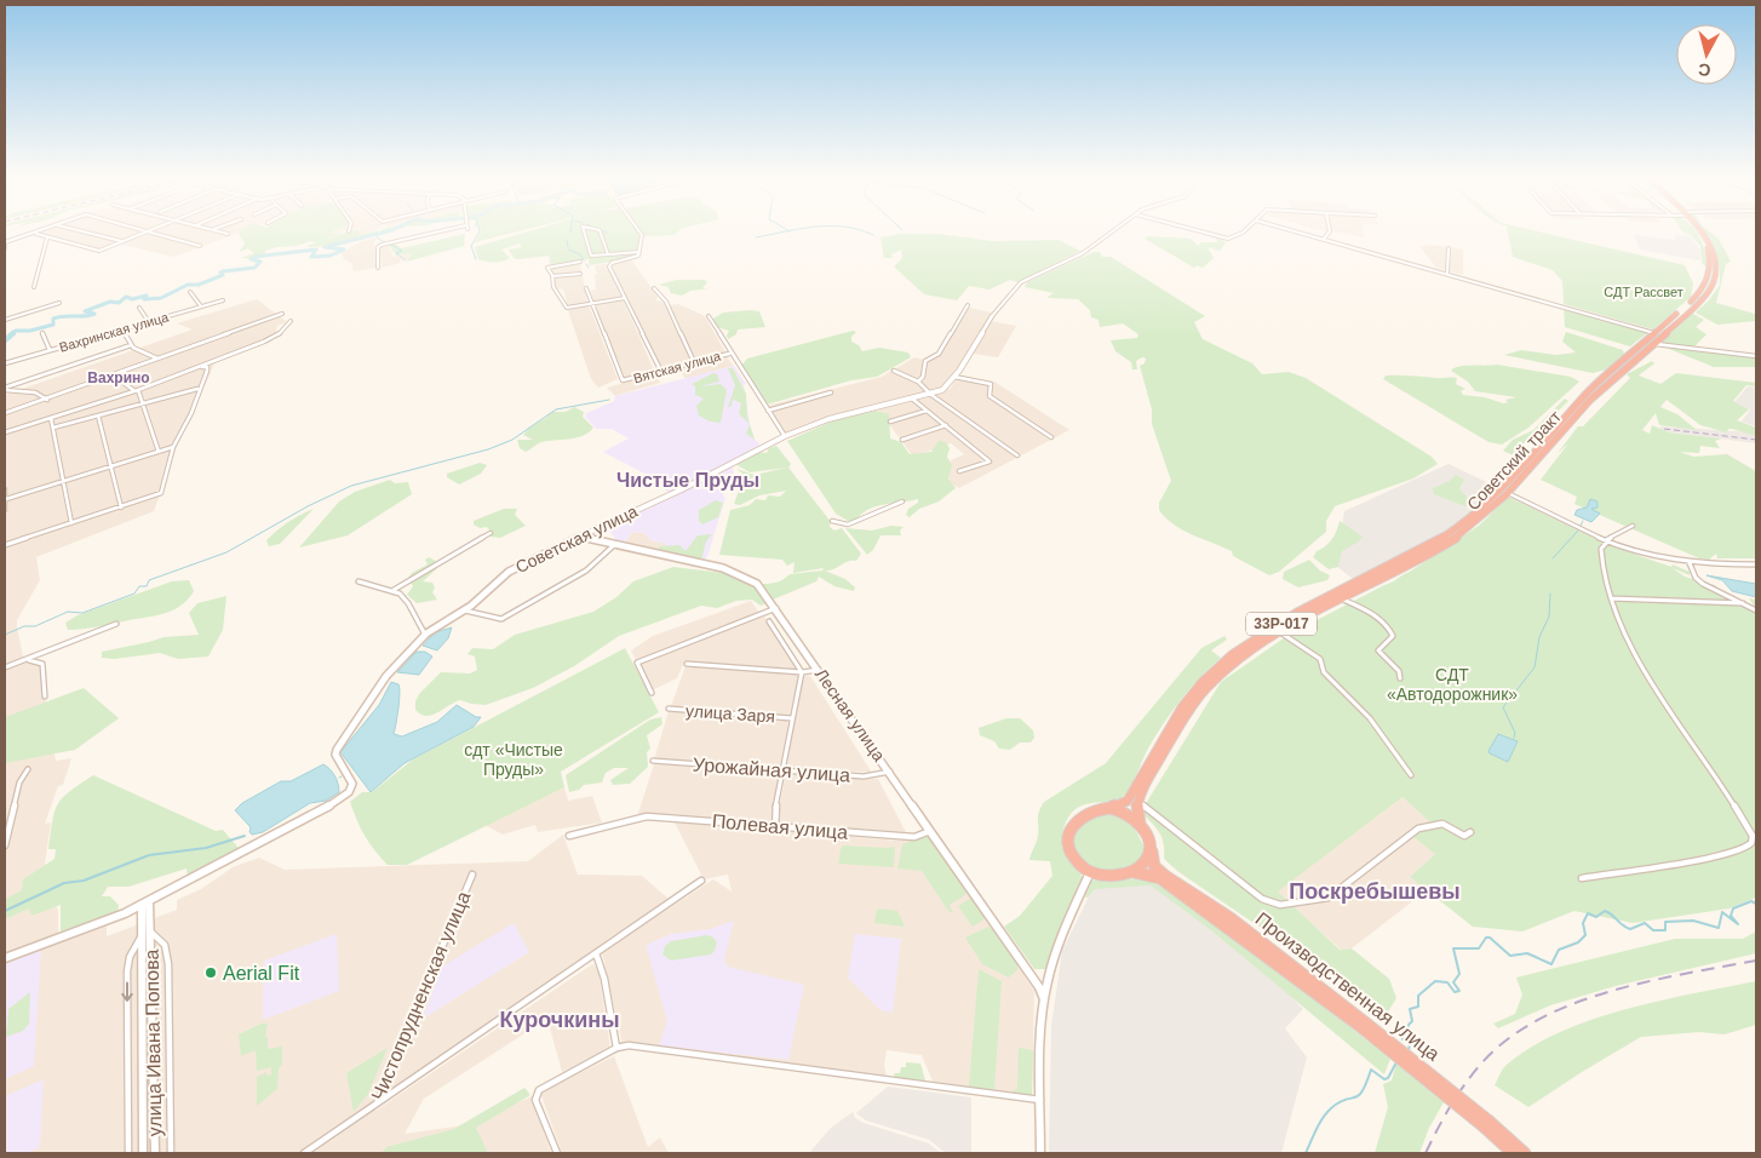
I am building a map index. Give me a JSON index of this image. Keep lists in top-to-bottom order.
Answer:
{
  "streets": {
    "highway": ["Советский тракт", "33Р-017", "Производственная улица"],
    "main road": ["Советская улица", "Лесная улица", "улица Ивана Попова"],
    "street": [
      "Вахринская улица",
      "Вятская улица",
      "улица Заря",
      "Урожайная улица",
      "Полевая улица",
      "Чистопрудненская улица"
    ]
  },
  "crossings": [
    ["Советский тракт", "33Р-017"],
    ["Советский тракт", "Производственная улица"],
    ["Советская улица", "Лесная улица"],
    ["Советская улица", "улица Ивана Попова"],
    ["33Р-017", "Производственная улица"],
    ["Лесная улица", "Урожайная улица"],
    ["Лесная улица", "Полевая улица"]
  ],
  "districts": [
    "Вахрино",
    "Чистые Пруды",
    "Поскребышевы",
    "Курочкины"
  ],
  "parks": ["СДТ Рассвет", "СДТ «Автодорожник»", "сдт «Чистые Пруды»"],
  "places": ["Aerial Fit"],
  "north": "bottom"
}
